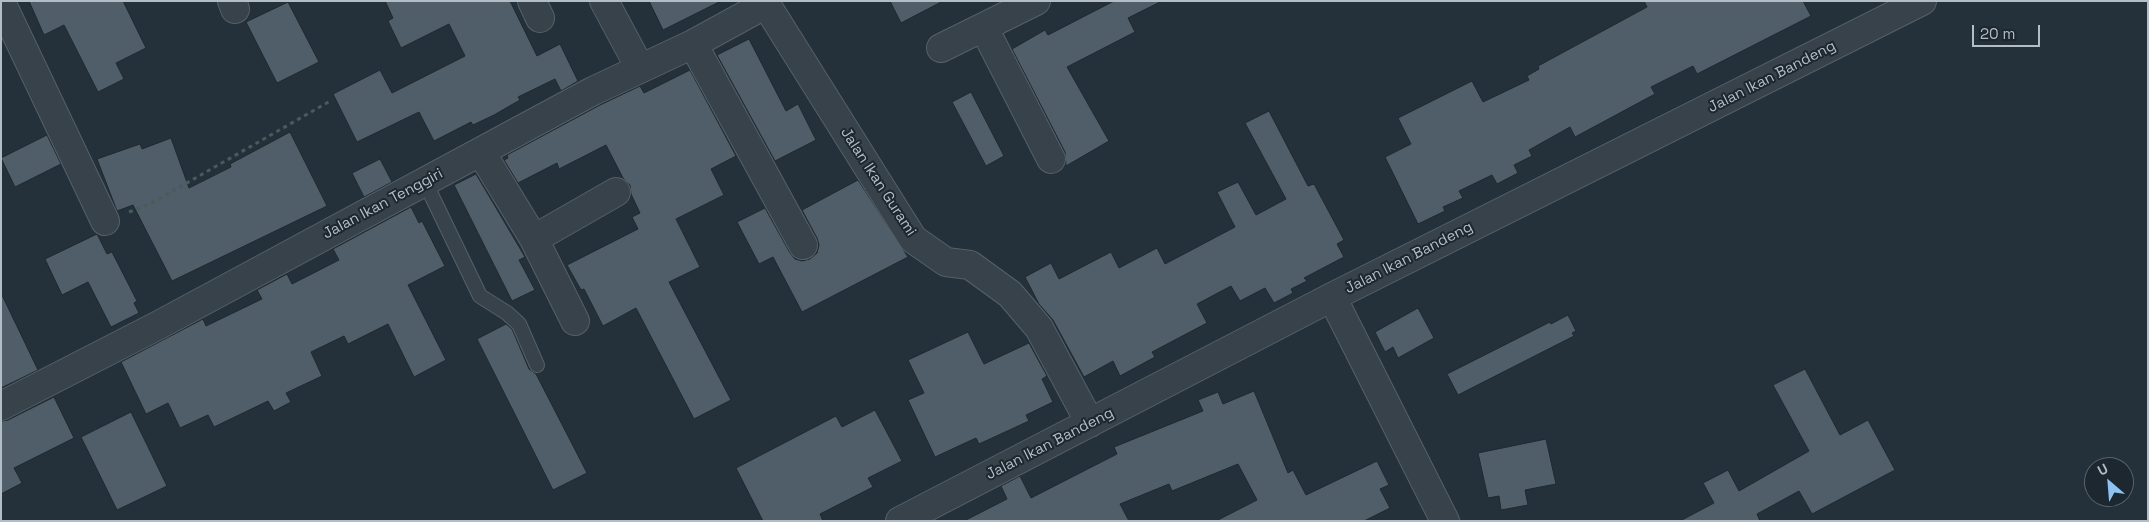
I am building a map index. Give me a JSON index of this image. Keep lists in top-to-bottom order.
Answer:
{
  "streets": {
    "street": ["Jalan Ikan Bandeng", "Jalan Ikan Gurami", "Jalan Ikan Tenggiri"]
  },
  "crossings": [
    ["Jalan Ikan Bandeng", "Jalan Ikan Gurami"],
    ["Jalan Ikan Gurami", "Jalan Ikan Tenggiri"]
  ],
  "scale_bar": "20 m",
  "north": "top left"
}
